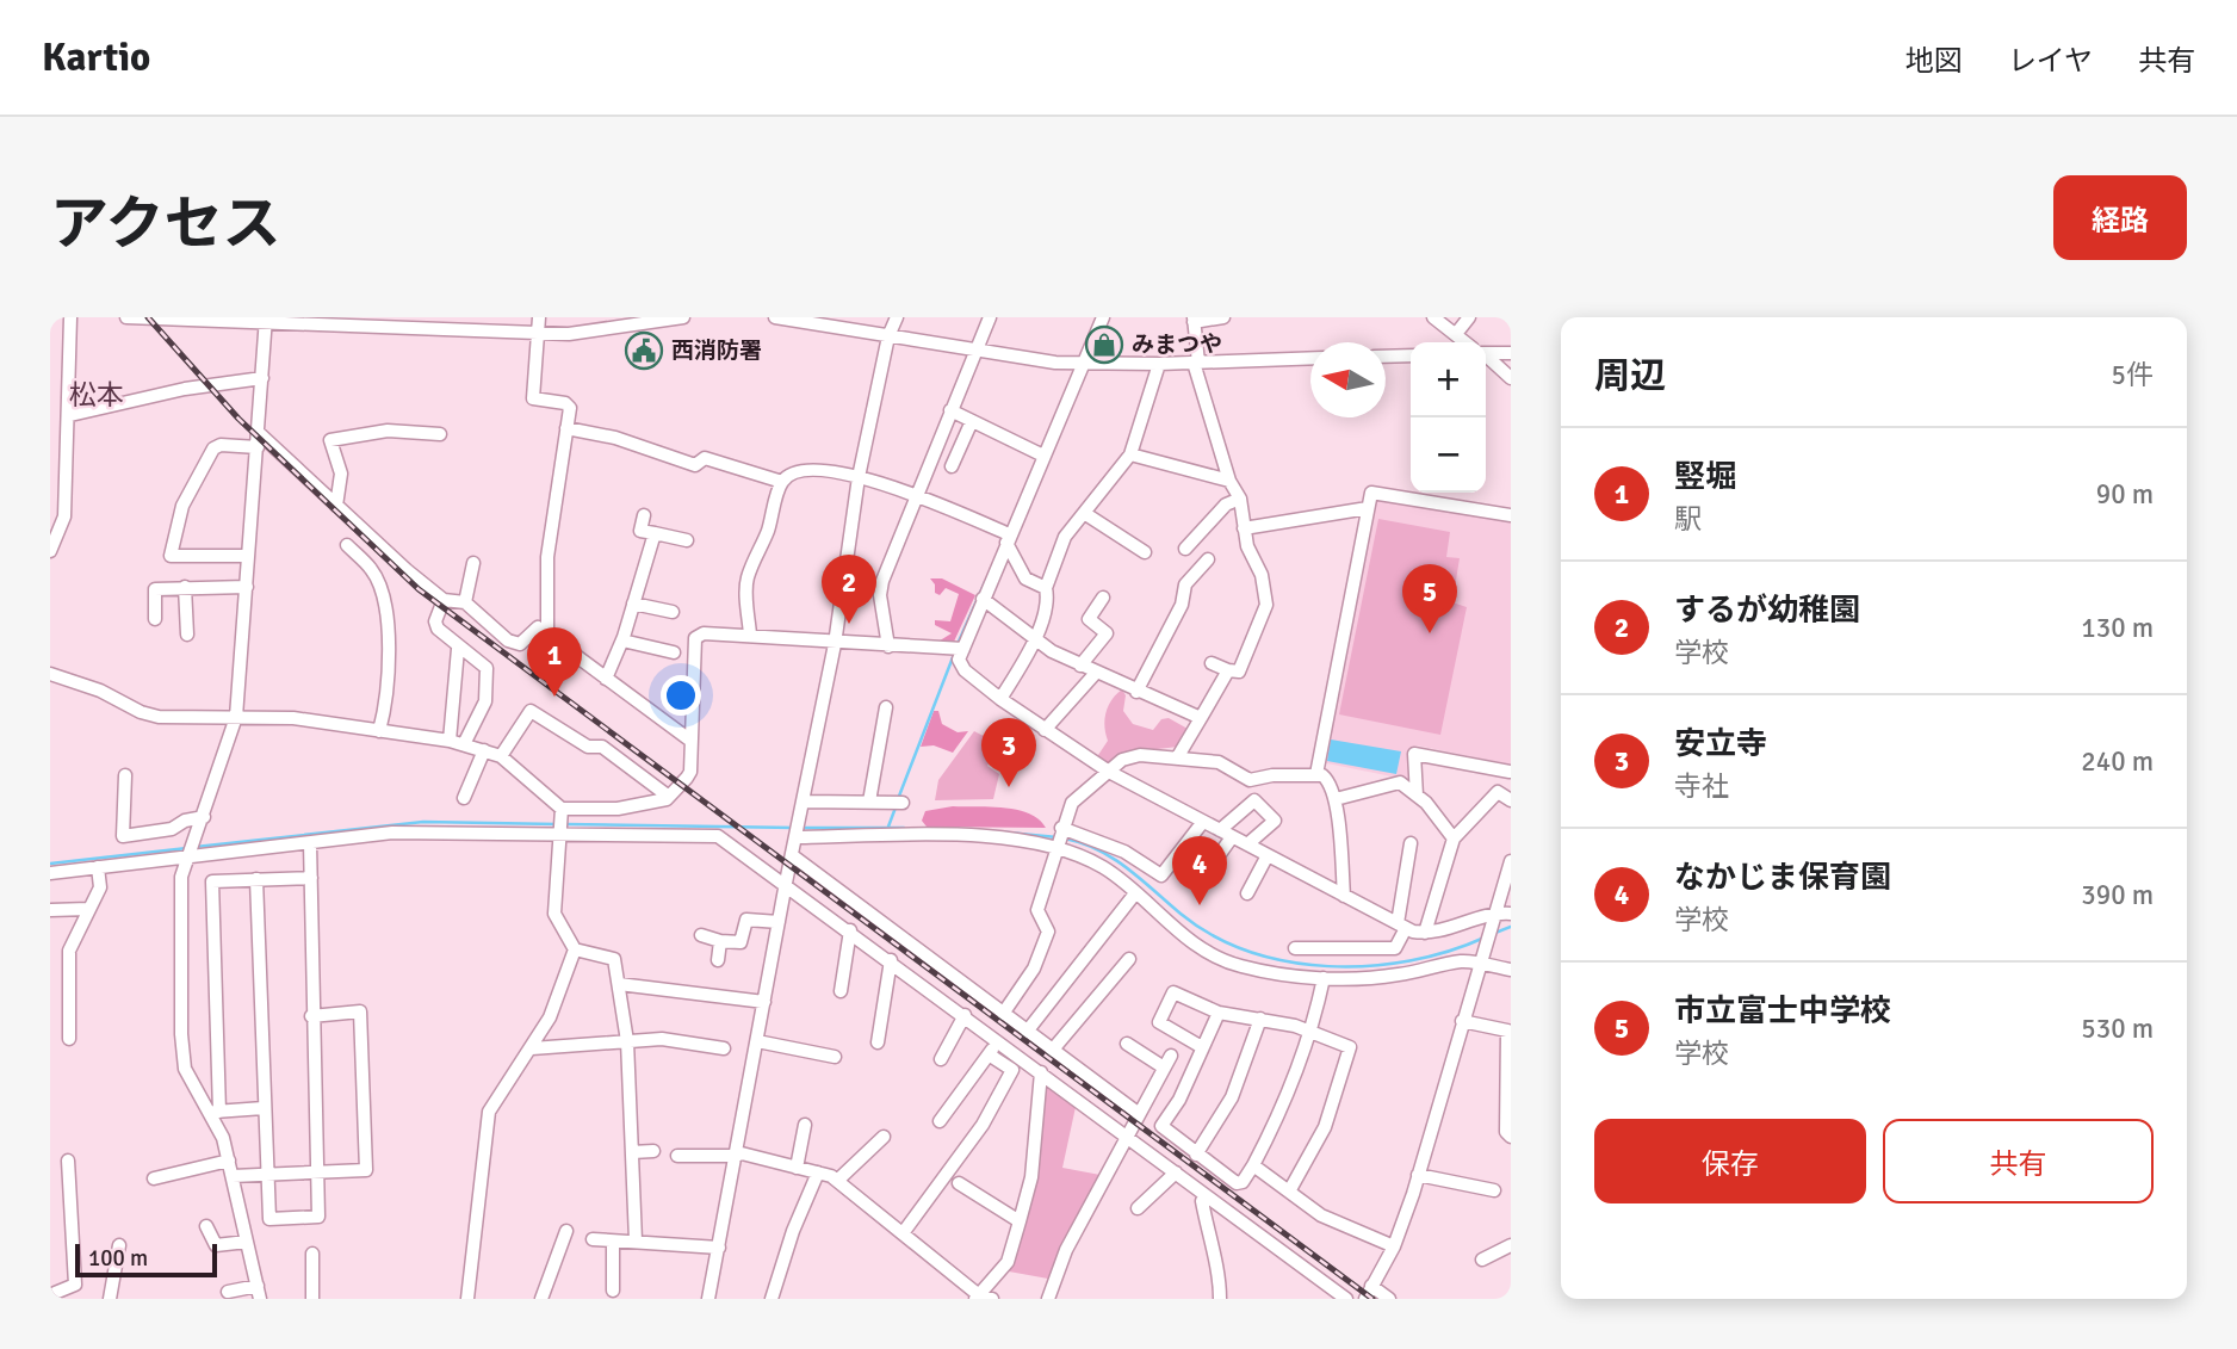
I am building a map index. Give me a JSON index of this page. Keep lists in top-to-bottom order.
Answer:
{
  "districts": ["松本"],
  "places": {
    "shop": ["みまつや"],
    "public building": ["西消防署"]
  },
  "scale_bar": "100 m",
  "north": "left",
  "page": {
    "header": "Kartio",
    "nav": ["地図", "レイヤ", "共有"],
    "title": "アクセス",
    "buttons": [
      "経路",
      ["保存", "共有"]
    ],
    "heading": ["周辺", "5件"],
    "map_buttons": ["+", "−"],
    "list": [
      {
        "mark": "1",
        "name": "竪堀",
        "note": "駅",
        "value": "90 m"
      },
      {
        "mark": "2",
        "name": "するが幼稚園",
        "note": "学校",
        "value": "130 m"
      },
      {
        "mark": "3",
        "name": "安立寺",
        "note": "寺社",
        "value": "240 m"
      },
      {
        "mark": "4",
        "name": "なかじま保育園",
        "note": "学校",
        "value": "390 m"
      },
      {
        "mark": "5",
        "name": "市立富士中学校",
        "note": "学校",
        "value": "530 m"
      }
    ],
    "pins": [
      "2",
      "5",
      "1",
      "3",
      "4"
    ],
    "scale": "100 m"
  }
}
